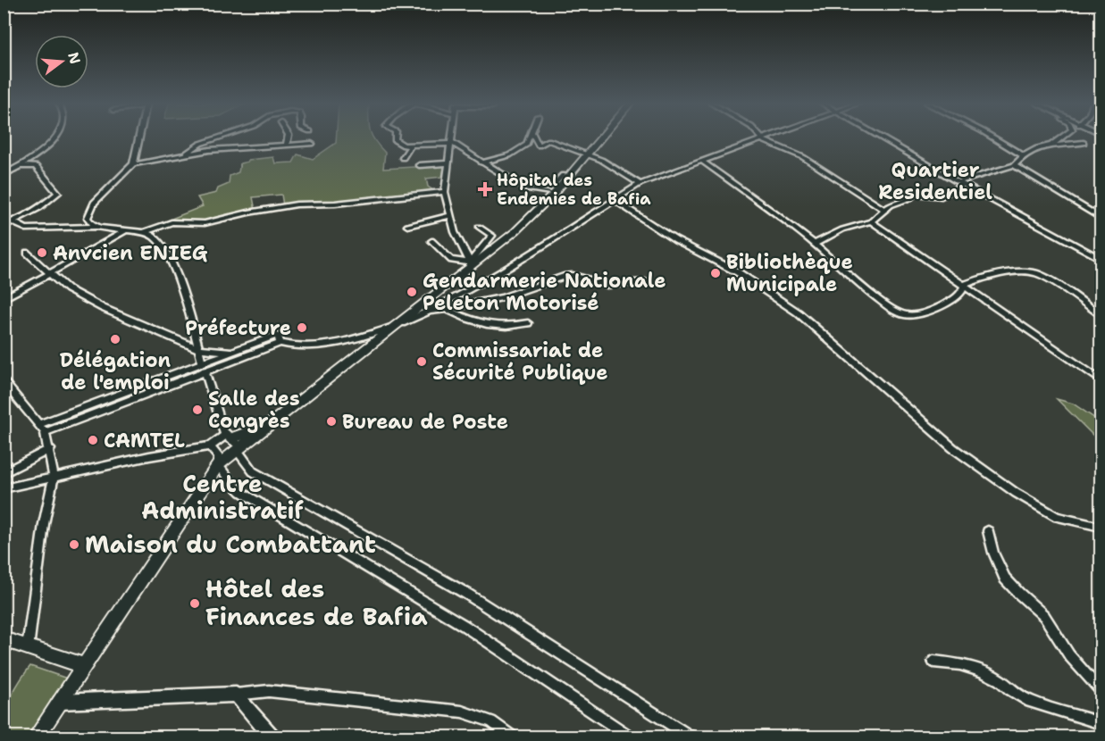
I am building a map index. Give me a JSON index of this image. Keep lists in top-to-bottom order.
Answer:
{
  "districts": ["Quartier Residentiel", "Centre Administratif"],
  "places": {
    "health": ["Hôpital des Endemies de Bafia"],
    "other": [
      "Anvcien ENIEG",
      "Bibliothèque Municipale",
      "Gendarmerie Nationale Peleton Motorisé",
      "Préfecture",
      "Délégation de l'emploi",
      "Commissariat de Sécurité Publique",
      "Salle des Congrès",
      "Bureau de Poste",
      "CAMTEL",
      "Maison du Combattant",
      "Hôtel des Finances de Bafia"
    ]
  },
  "north": "right"
}
